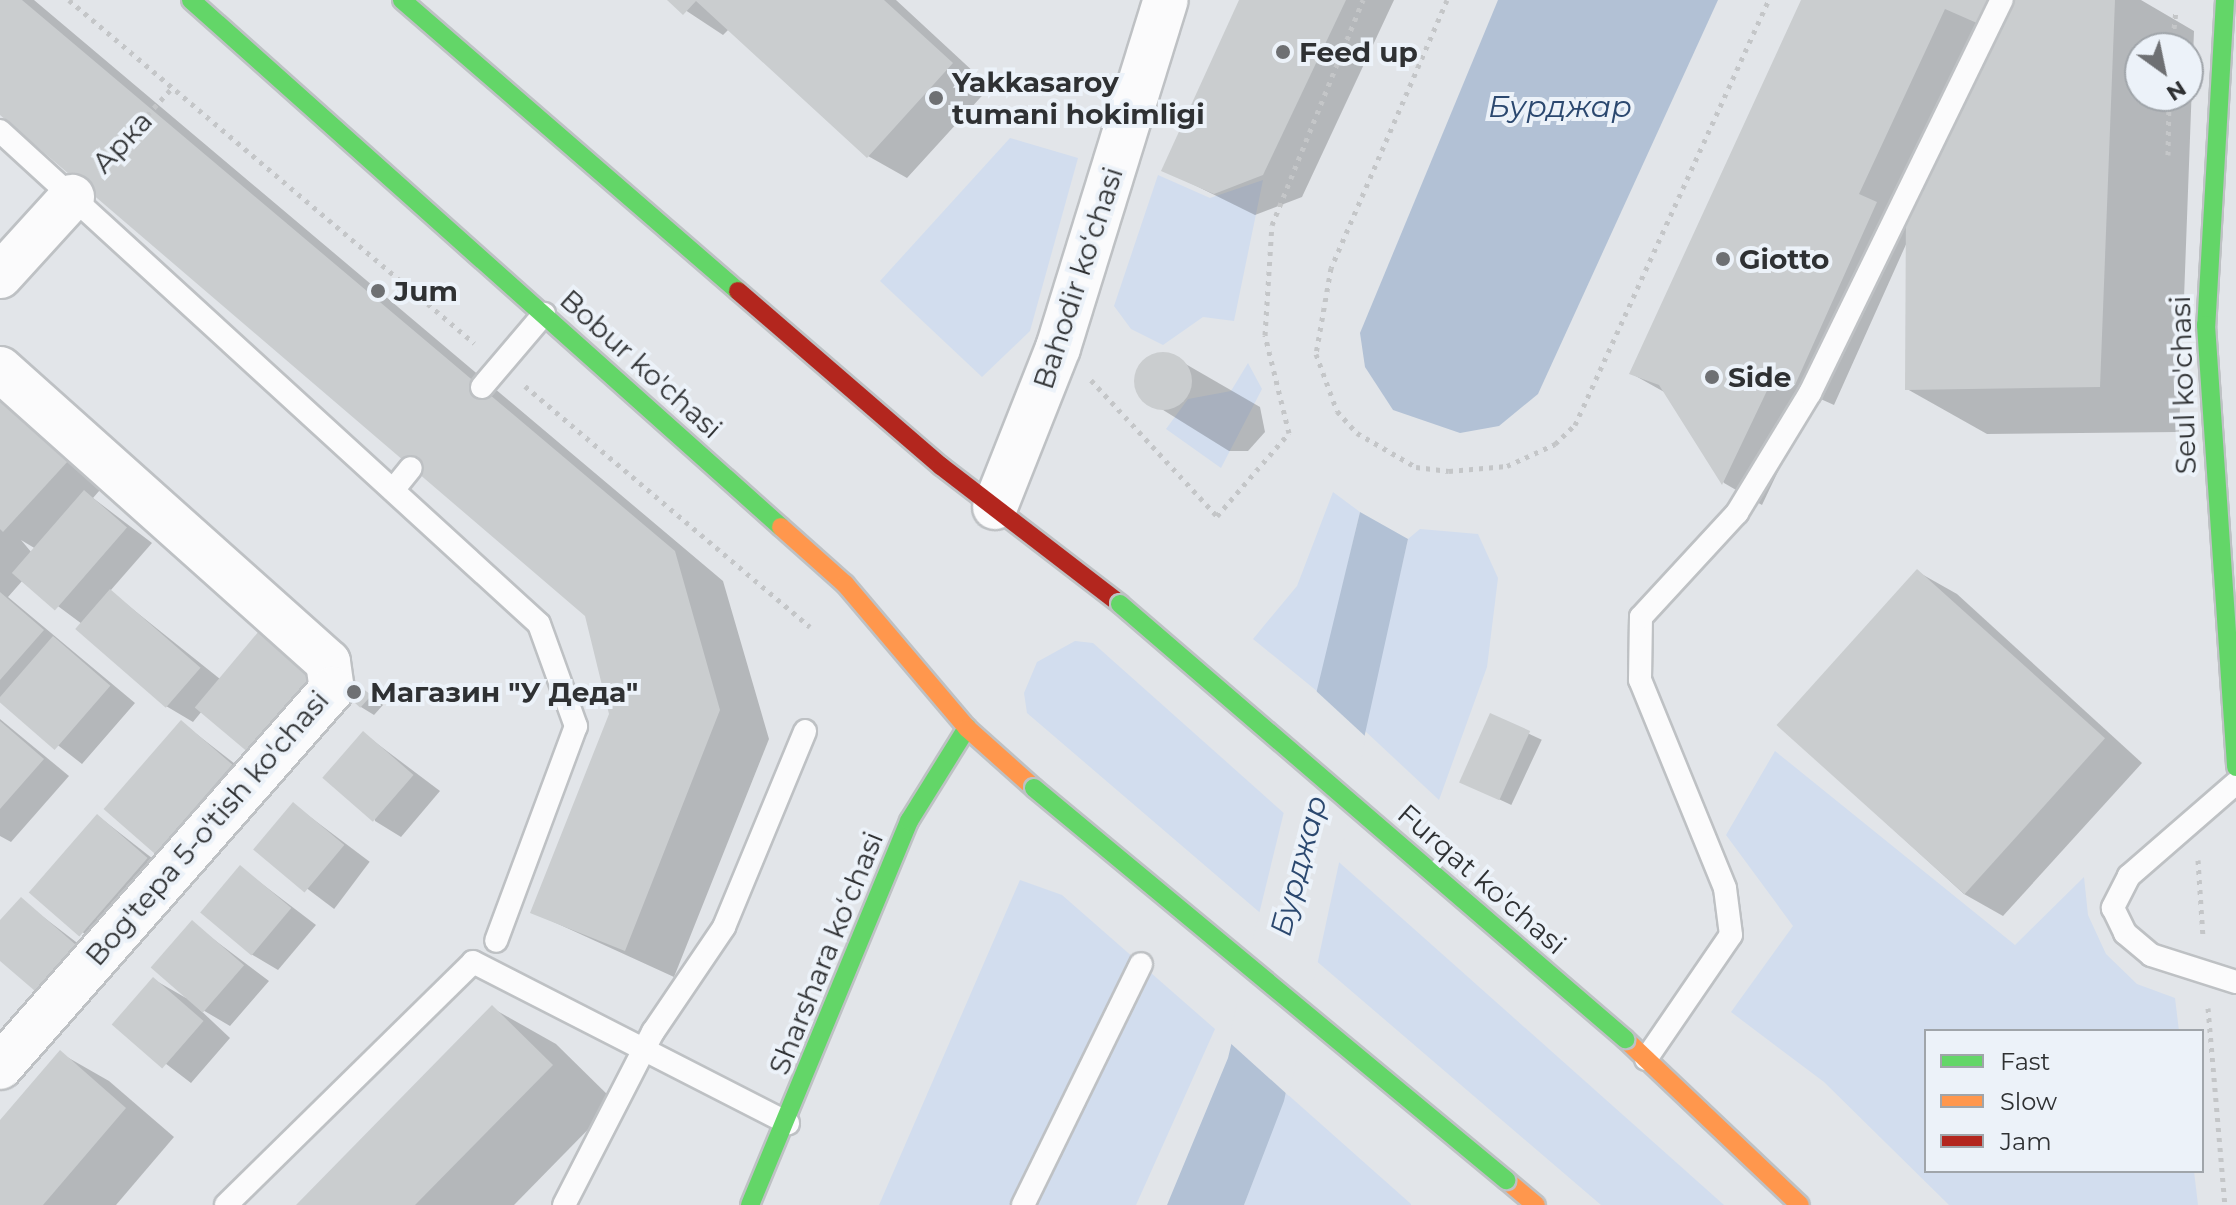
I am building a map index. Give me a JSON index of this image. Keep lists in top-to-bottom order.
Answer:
{
  "streets": {
    "main road": [
      "Bobur ko'chasi",
      "Seul ko'chasi",
      "Furqat ko'chasi",
      "Sharshara koʻchasi"
    ],
    "street": ["Bahodir koʻchasi", "Bog'tepa 5-o'tish ko'chasi"],
    "path": ["Арка"]
  },
  "crossings": [
    ["Bahodir koʻchasi", "Furqat ko'chasi"],
    ["Bobur ko'chasi", "Sharshara koʻchasi"]
  ],
  "water": ["Бурджар"],
  "places": [
    "Feed up",
    "Yakkasaroy tumani hokimligi",
    "Giotto",
    "Jum",
    "Side",
    "Магазин \"У Деда\""
  ],
  "legend": ["Fast", "Slow", "Jam"],
  "north": "bottom right"
}
